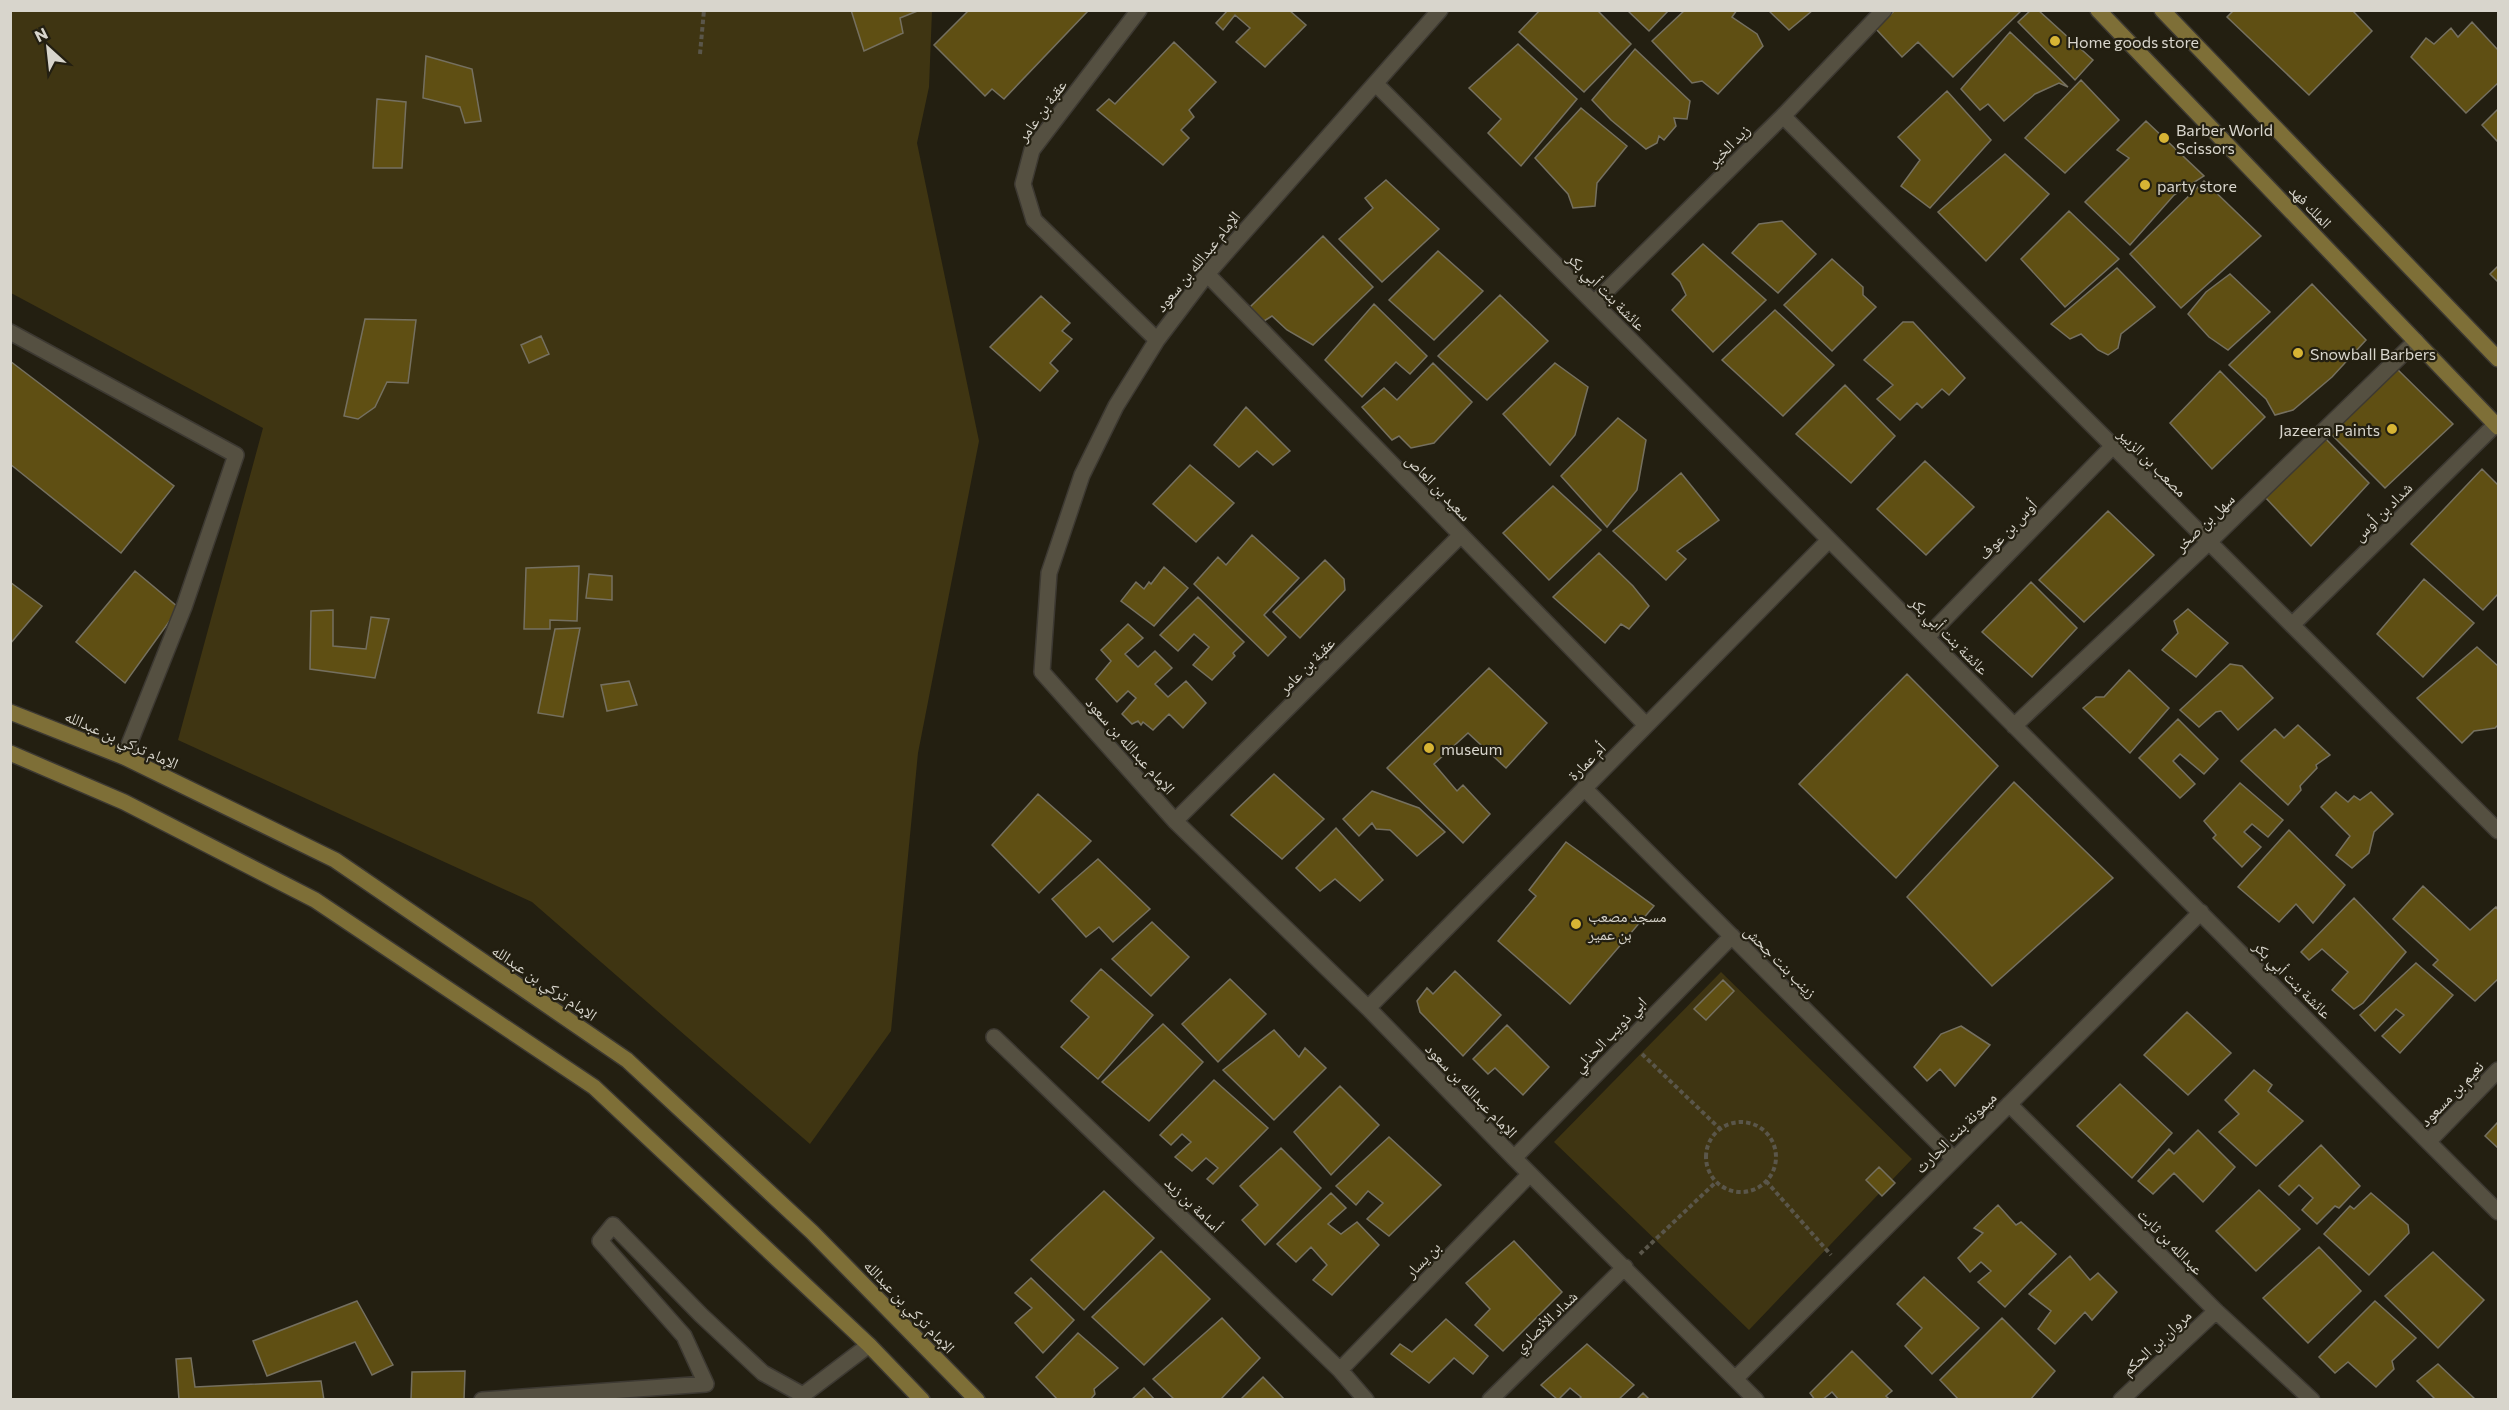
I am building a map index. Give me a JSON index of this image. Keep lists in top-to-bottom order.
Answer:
{
  "streets": {
    "street": [
      "عقبة بن عامر",
      "زيد الخير",
      "الملك فهد",
      "الإمام عبدالله بن سعود",
      "عائشة بنت أبي بكر",
      "مصعب بن الزبير",
      "سعيد بن العاص",
      "شداد بن أوس",
      "سهل بن صخر",
      "أوس بن عوف",
      "الإمام تركي بن عبدالله",
      "أم عمارة",
      "زينب بنت جحش",
      "ابي ذويب الحذلي",
      "نعيم بن مسعود",
      "ميمونة بنت الحارث",
      "أسامة بن زيد",
      "عبدالله بن ثابت",
      "بن يسار",
      "شداد الأنصاري",
      "مروان بن الحكم"
    ]
  },
  "crossings": [
    ["عقبة بن عامر", "الإمام عبدالله بن سعود"],
    ["عقبة بن عامر", "سعيد بن العاص"],
    ["زيد الخير", "عائشة بنت أبي بكر"],
    ["زيد الخير", "مصعب بن الزبير"],
    ["الملك فهد", "شداد بن أوس"],
    ["الملك فهد", "سهل بن صخر"],
    ["الإمام عبدالله بن سعود", "عائشة بنت أبي بكر"],
    ["الإمام عبدالله بن سعود", "سعيد بن العاص"],
    ["الإمام عبدالله بن سعود", "أم عمارة"],
    ["الإمام عبدالله بن سعود", "ابي ذويب الحذلي"],
    ["الإمام عبدالله بن سعود", "ميمونة بنت الحارث"],
    ["الإمام عبدالله بن سعود", "بن يسار"],
    ["الإمام عبدالله بن سعود", "شداد الأنصاري"],
    ["عائشة بنت أبي بكر", "سهل بن صخر"],
    ["عائشة بنت أبي بكر", "أوس بن عوف"],
    ["عائشة بنت أبي بكر", "أم عمارة"],
    ["عائشة بنت أبي بكر", "نعيم بن مسعود"],
    ["عائشة بنت أبي بكر", "ميمونة بنت الحارث"],
    ["مصعب بن الزبير", "شداد بن أوس"],
    ["مصعب بن الزبير", "سهل بن صخر"],
    ["مصعب بن الزبير", "أوس بن عوف"],
    ["سعيد بن العاص", "أم عمارة"],
    ["أم عمارة", "زينب بنت جحش"],
    ["زينب بنت جحش", "ابي ذويب الحذلي"],
    ["زينب بنت جحش", "ميمونة بنت الحارث"],
    ["ميمونة بنت الحارث", "عبدالله بن ثابت"],
    ["أسامة بن زيد", "بن يسار"],
    ["عبدالله بن ثابت", "مروان بن الحكم"]
  ],
  "places": [
    "Home goods store",
    "Barber World Scissors",
    "party store",
    "Snowball Barbers",
    "Jazeera Paints",
    "museum",
    "مسجد مصعب بن عمير"
  ],
  "north": "top left"
}
